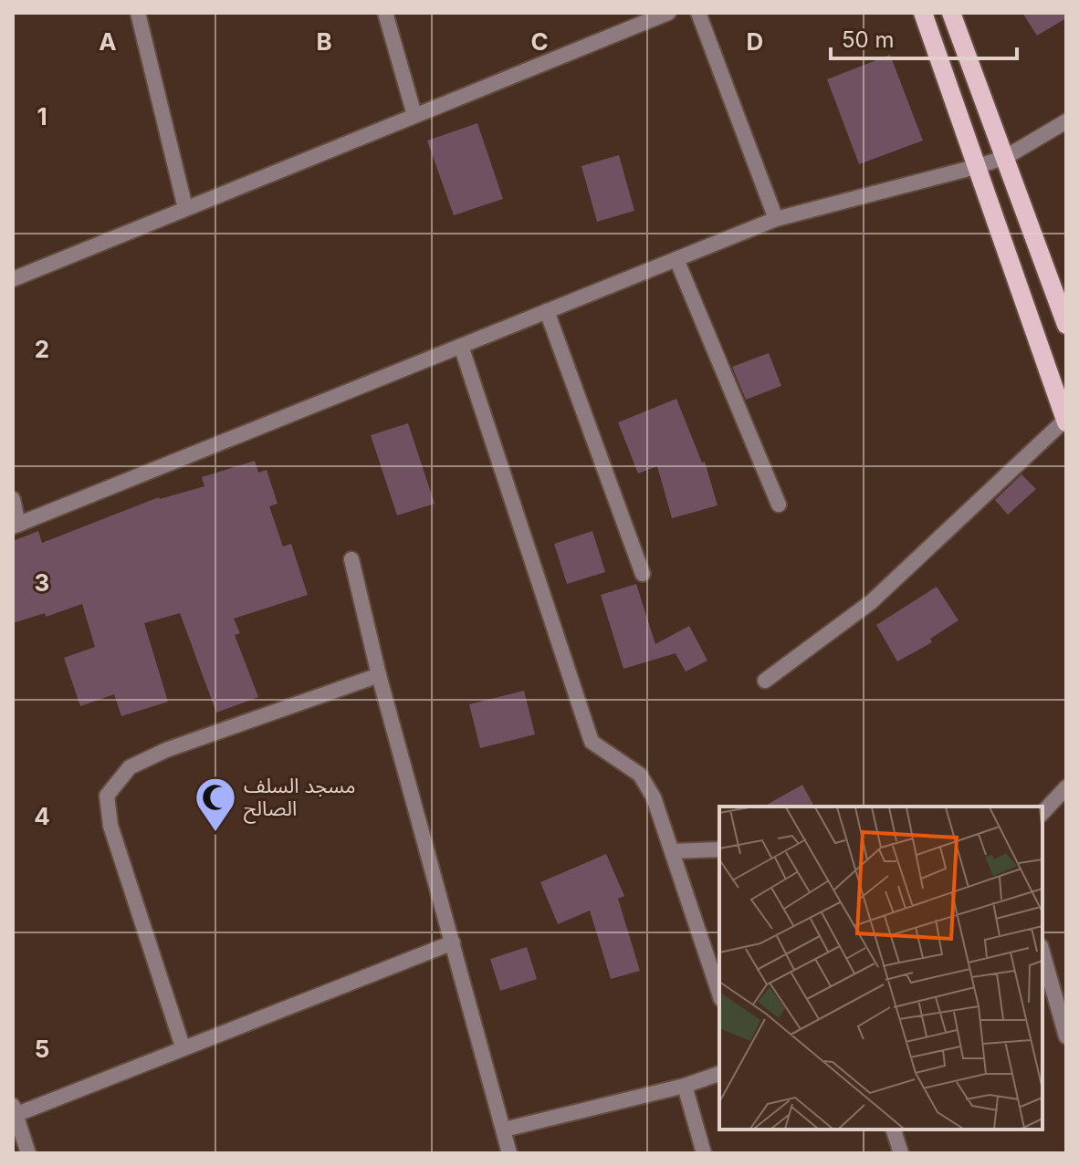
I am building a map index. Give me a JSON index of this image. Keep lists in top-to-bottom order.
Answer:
{
  "places": {
    "mosque": ["مسجد السلف الصالح"]
  },
  "scale_bar": "50 m",
  "grid": {
    "columns": [
      "A",
      "B",
      "C",
      "D"
    ],
    "rows": [
      "1",
      "2",
      "3",
      "4",
      "5"
    ]
  }
}
